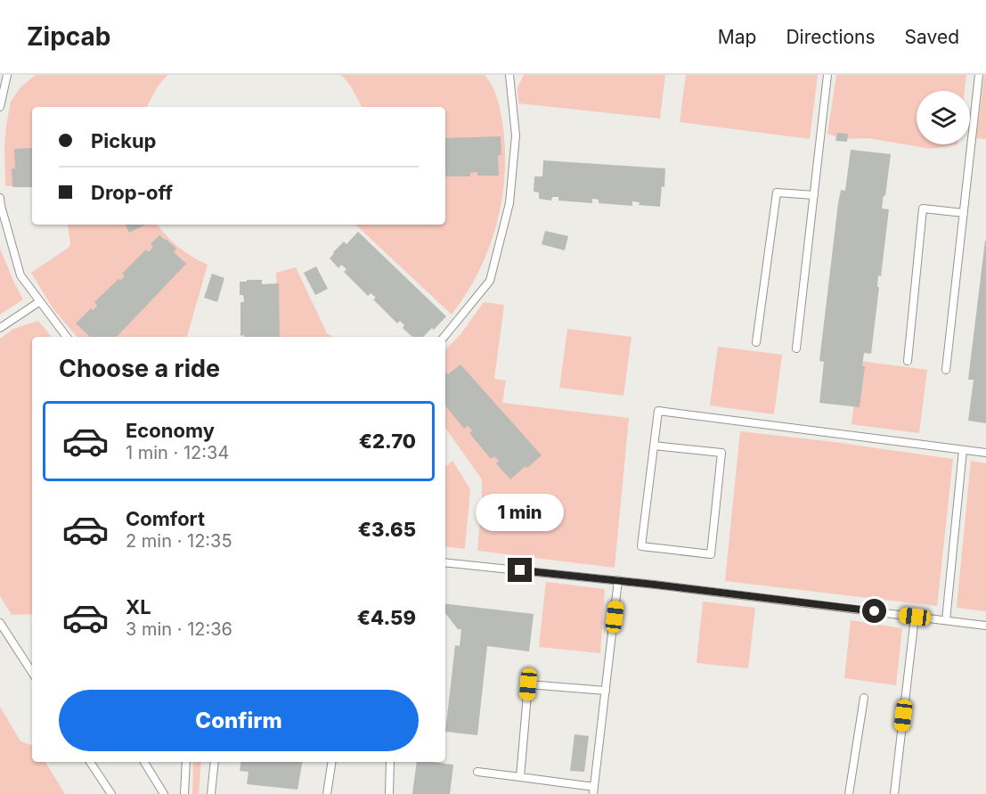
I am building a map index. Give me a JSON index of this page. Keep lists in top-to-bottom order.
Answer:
{
  "page": {
    "header": "Zipcab",
    "nav": ["Map", "Directions", "Saved"],
    "banner": ["Pickup", "Drop-off"],
    "heading": "Choose a ride",
    "list": [
      {
        "name": "Economy",
        "note": "1 min · 12:34",
        "value": "€2.70"
      },
      {
        "name": "Comfort",
        "note": "2 min · 12:35",
        "value": "€3.65"
      },
      {
        "name": "XL",
        "note": "3 min · 12:36",
        "value": "€4.59"
      }
    ],
    "bubble": "1 min",
    "buttons": "Confirm"
  }
}
